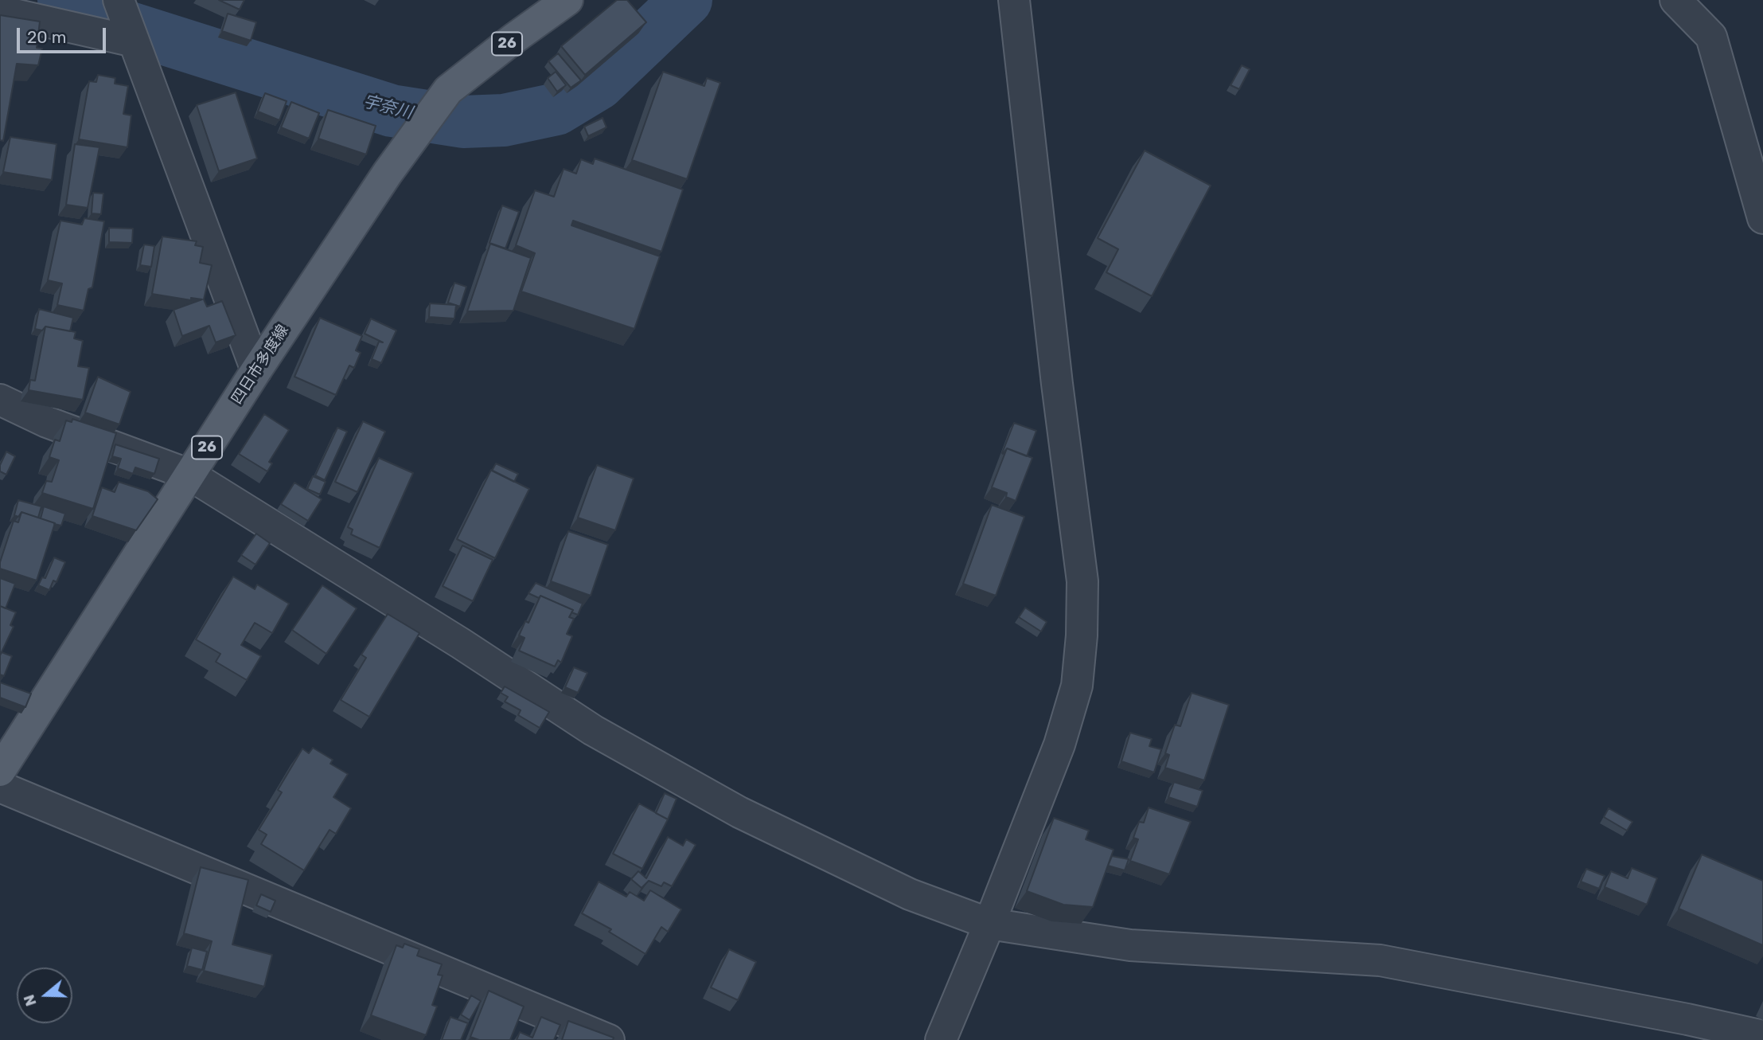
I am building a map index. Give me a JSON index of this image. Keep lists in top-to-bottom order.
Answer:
{
  "streets": {
    "main road": ["26", "四日市多度線"]
  },
  "water": ["宇奈川"],
  "scale_bar": "20 m",
  "north": "left"
}
